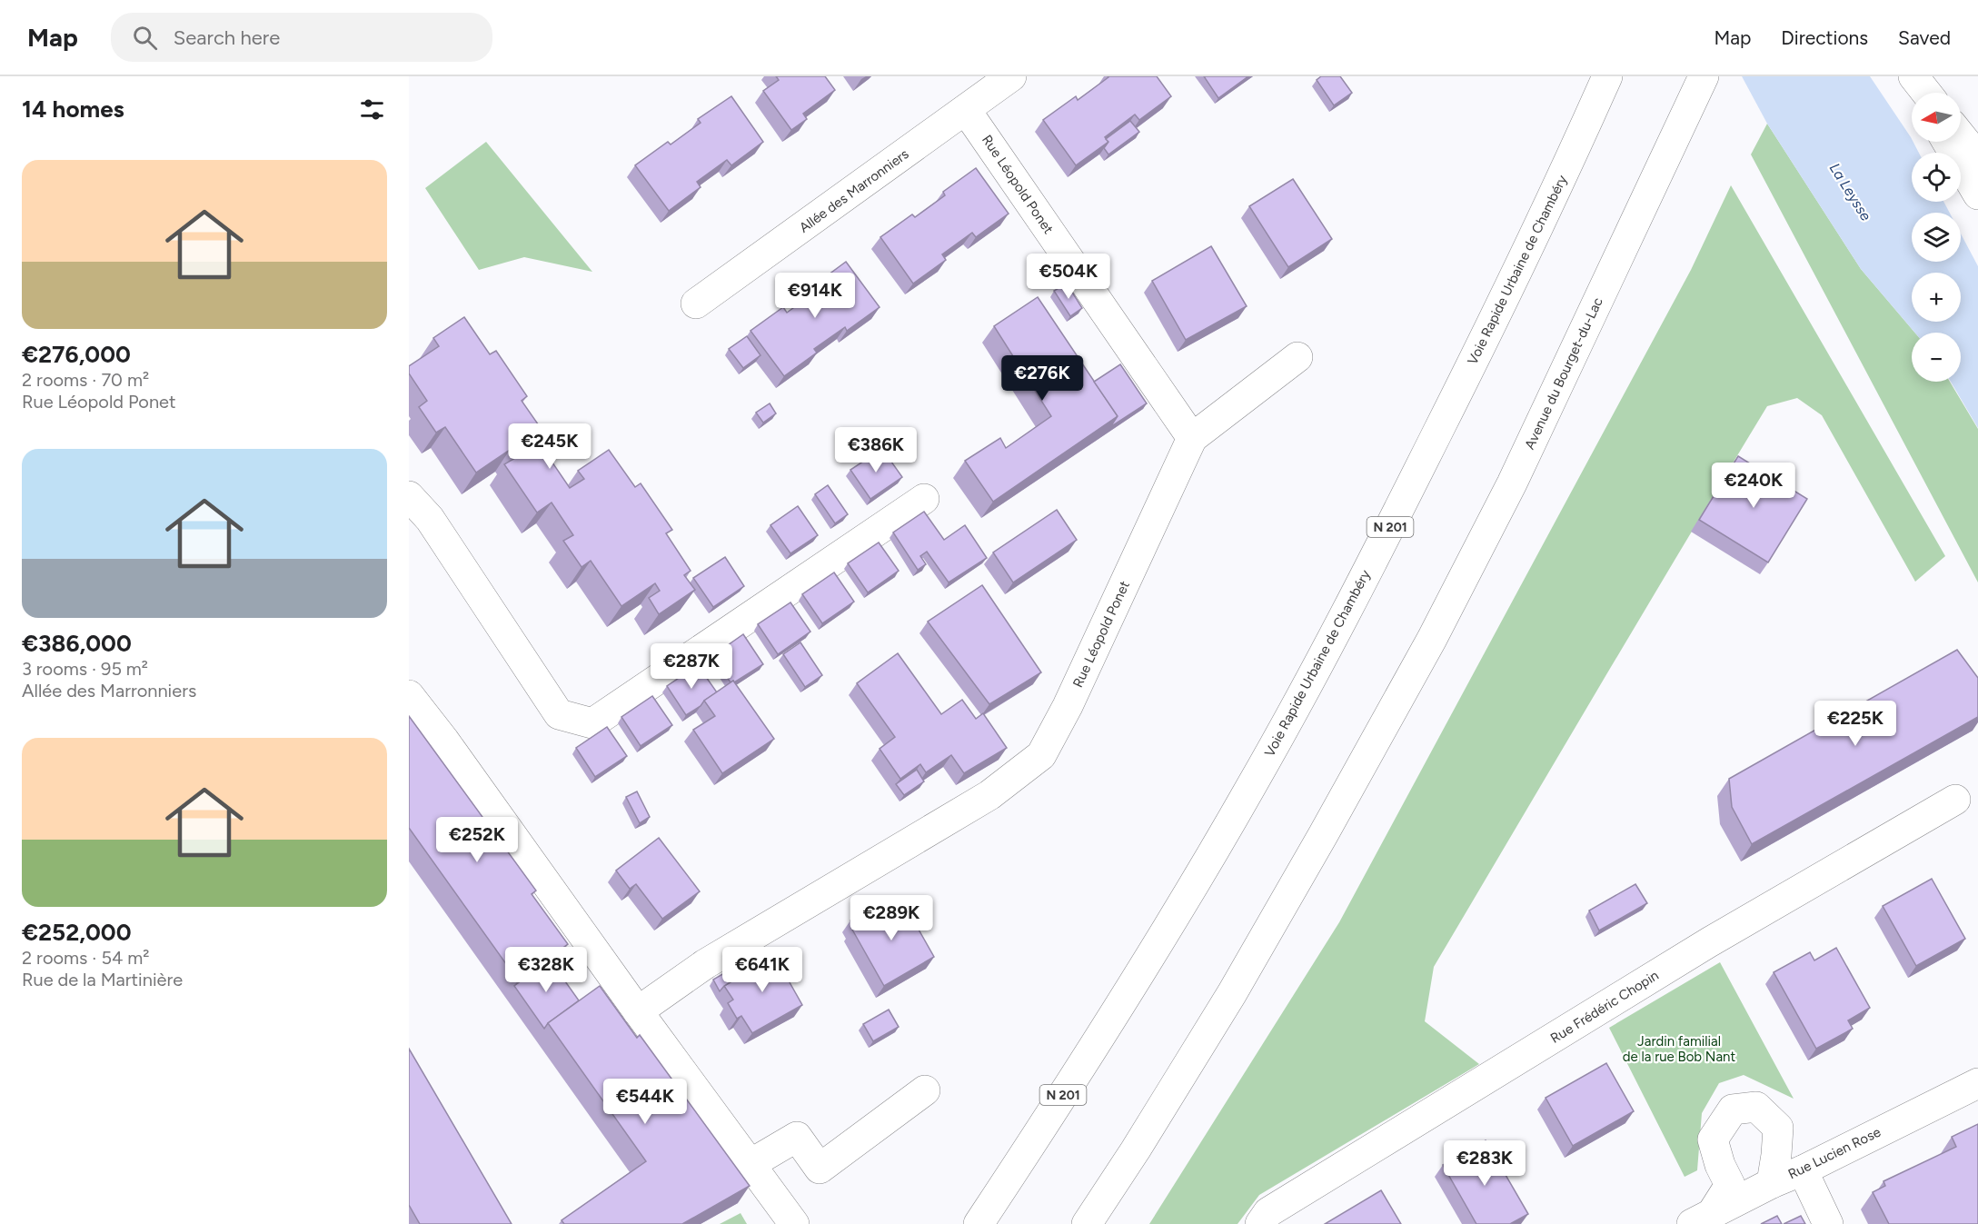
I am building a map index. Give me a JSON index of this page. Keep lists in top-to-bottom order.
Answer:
{
  "streets": {
    "main road": [
      "Rue Léopold Ponet",
      "Allée des Marronniers",
      "Voie Rapide Urbaine de Chambéry",
      "Avenue du Bourget-du-Lac",
      "N 201",
      "Rue Frédéric Chopin",
      "Rue Lucien Rose"
    ]
  },
  "crossings": [
    ["Rue Léopold Ponet", "Allée des Marronniers"]
  ],
  "water": ["La Leysse"],
  "parks": ["Jardin familial de la rue Bob Nant"],
  "north": "left",
  "page": {
    "header": "Map",
    "search": "Search here",
    "nav": ["Map", "Directions", "Saved"],
    "heading": "14 homes",
    "map_buttons": ["+", "−"],
    "list": [
      {
        "name": "€276,000",
        "note": "2 rooms · 70 m² · Rue Léopold Ponet"
      },
      {
        "name": "€386,000",
        "note": "3 rooms · 95 m² · Allée des Marronniers"
      },
      {
        "name": "€252,000",
        "note": "2 rooms · 54 m² · Rue de la Martinière"
      }
    ],
    "price": [
      "€504K",
      "€914K",
      "€276K",
      "€245K",
      "€386K",
      "€240K",
      "€287K",
      "€225K",
      "€252K",
      "€289K",
      "€328K",
      "€641K",
      "€544K",
      "€283K"
    ]
  }
}
